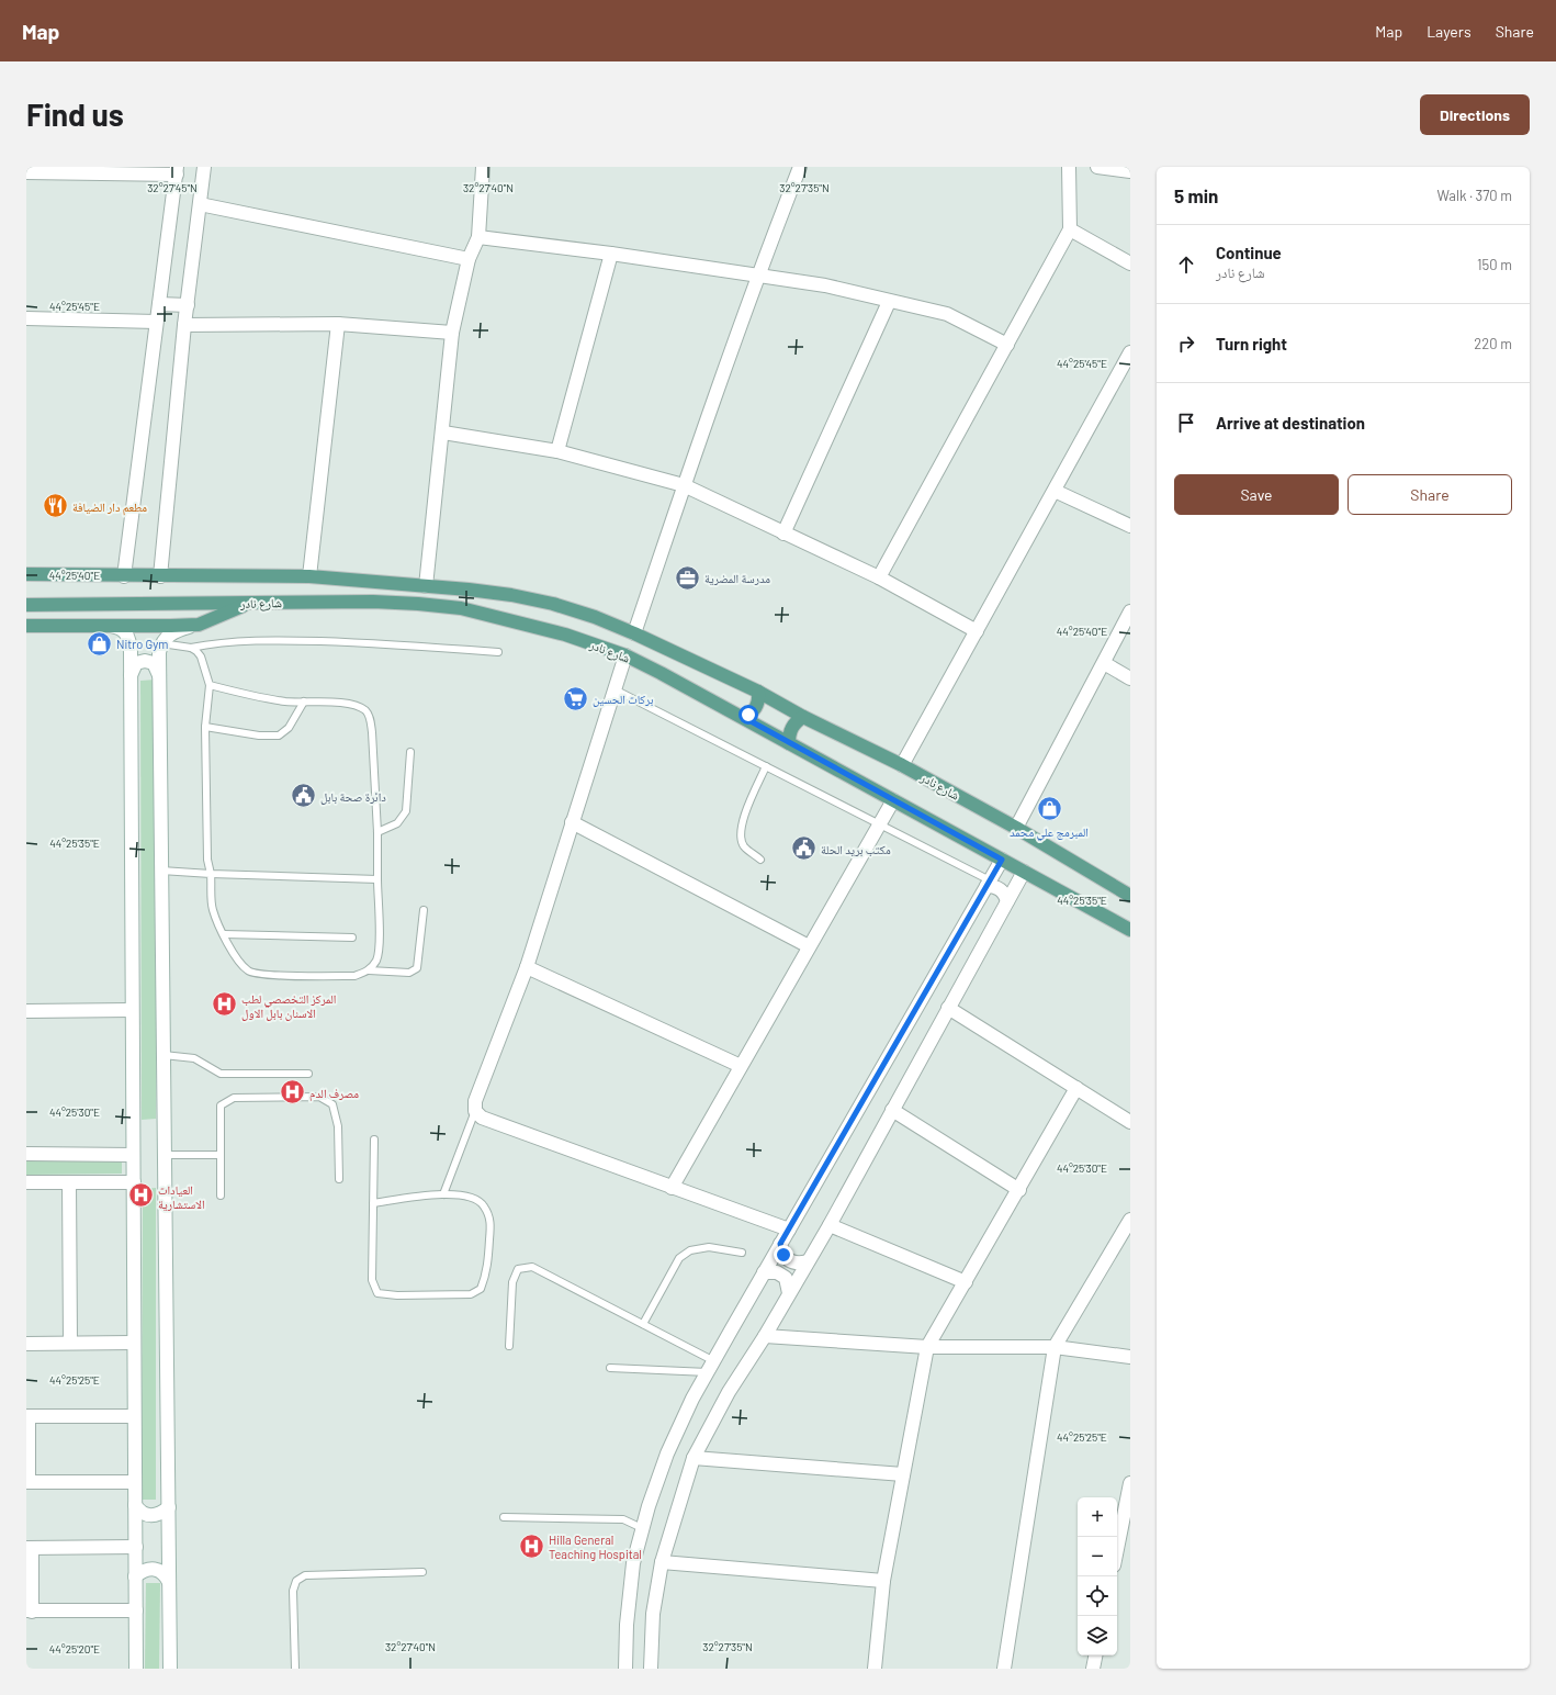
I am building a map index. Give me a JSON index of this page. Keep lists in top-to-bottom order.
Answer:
{
  "streets": {
    "main road": ["شارع نادر"]
  },
  "places": {
    "restaurant": ["مطعم دار الضيافة"],
    "office": ["مدرسة المضرية"],
    "shop": ["Nitro Gym", "المبرمج علي محمد"],
    "supermarket": ["بركات الحسين"],
    "public building": ["دائرة صحة بابل", "مكتب بريد الحلة"],
    "hospital": [
      "المركز التخصصي لطب الاسنان بابل الاول",
      "مصرف الدم",
      "العيادات الاستشارية",
      "Hilla General Teaching Hospital"
    ]
  },
  "page": {
    "header": "Map",
    "nav": ["Map", "Layers", "Share"],
    "buttons": [
      "Directions",
      ["Save", "Share"]
    ],
    "title": "Find us",
    "heading": ["5 min", "Walk · 370 m"],
    "list": [
      ["Continue", "شارع نادر", "150 m"],
      ["Turn right", "220 m"],
      "Arrive at destination"
    ],
    "map_buttons": ["+", "−"]
  },
  "coordinates": [
    "32°27'45\"N",
    "32°27'40\"N",
    "32°27'35\"N",
    "44°25'45\"E",
    "44°25'40\"E",
    "44°25'35\"E",
    "44°25'30\"E",
    "44°25'25\"E",
    "44°25'20\"E"
  ]
}
